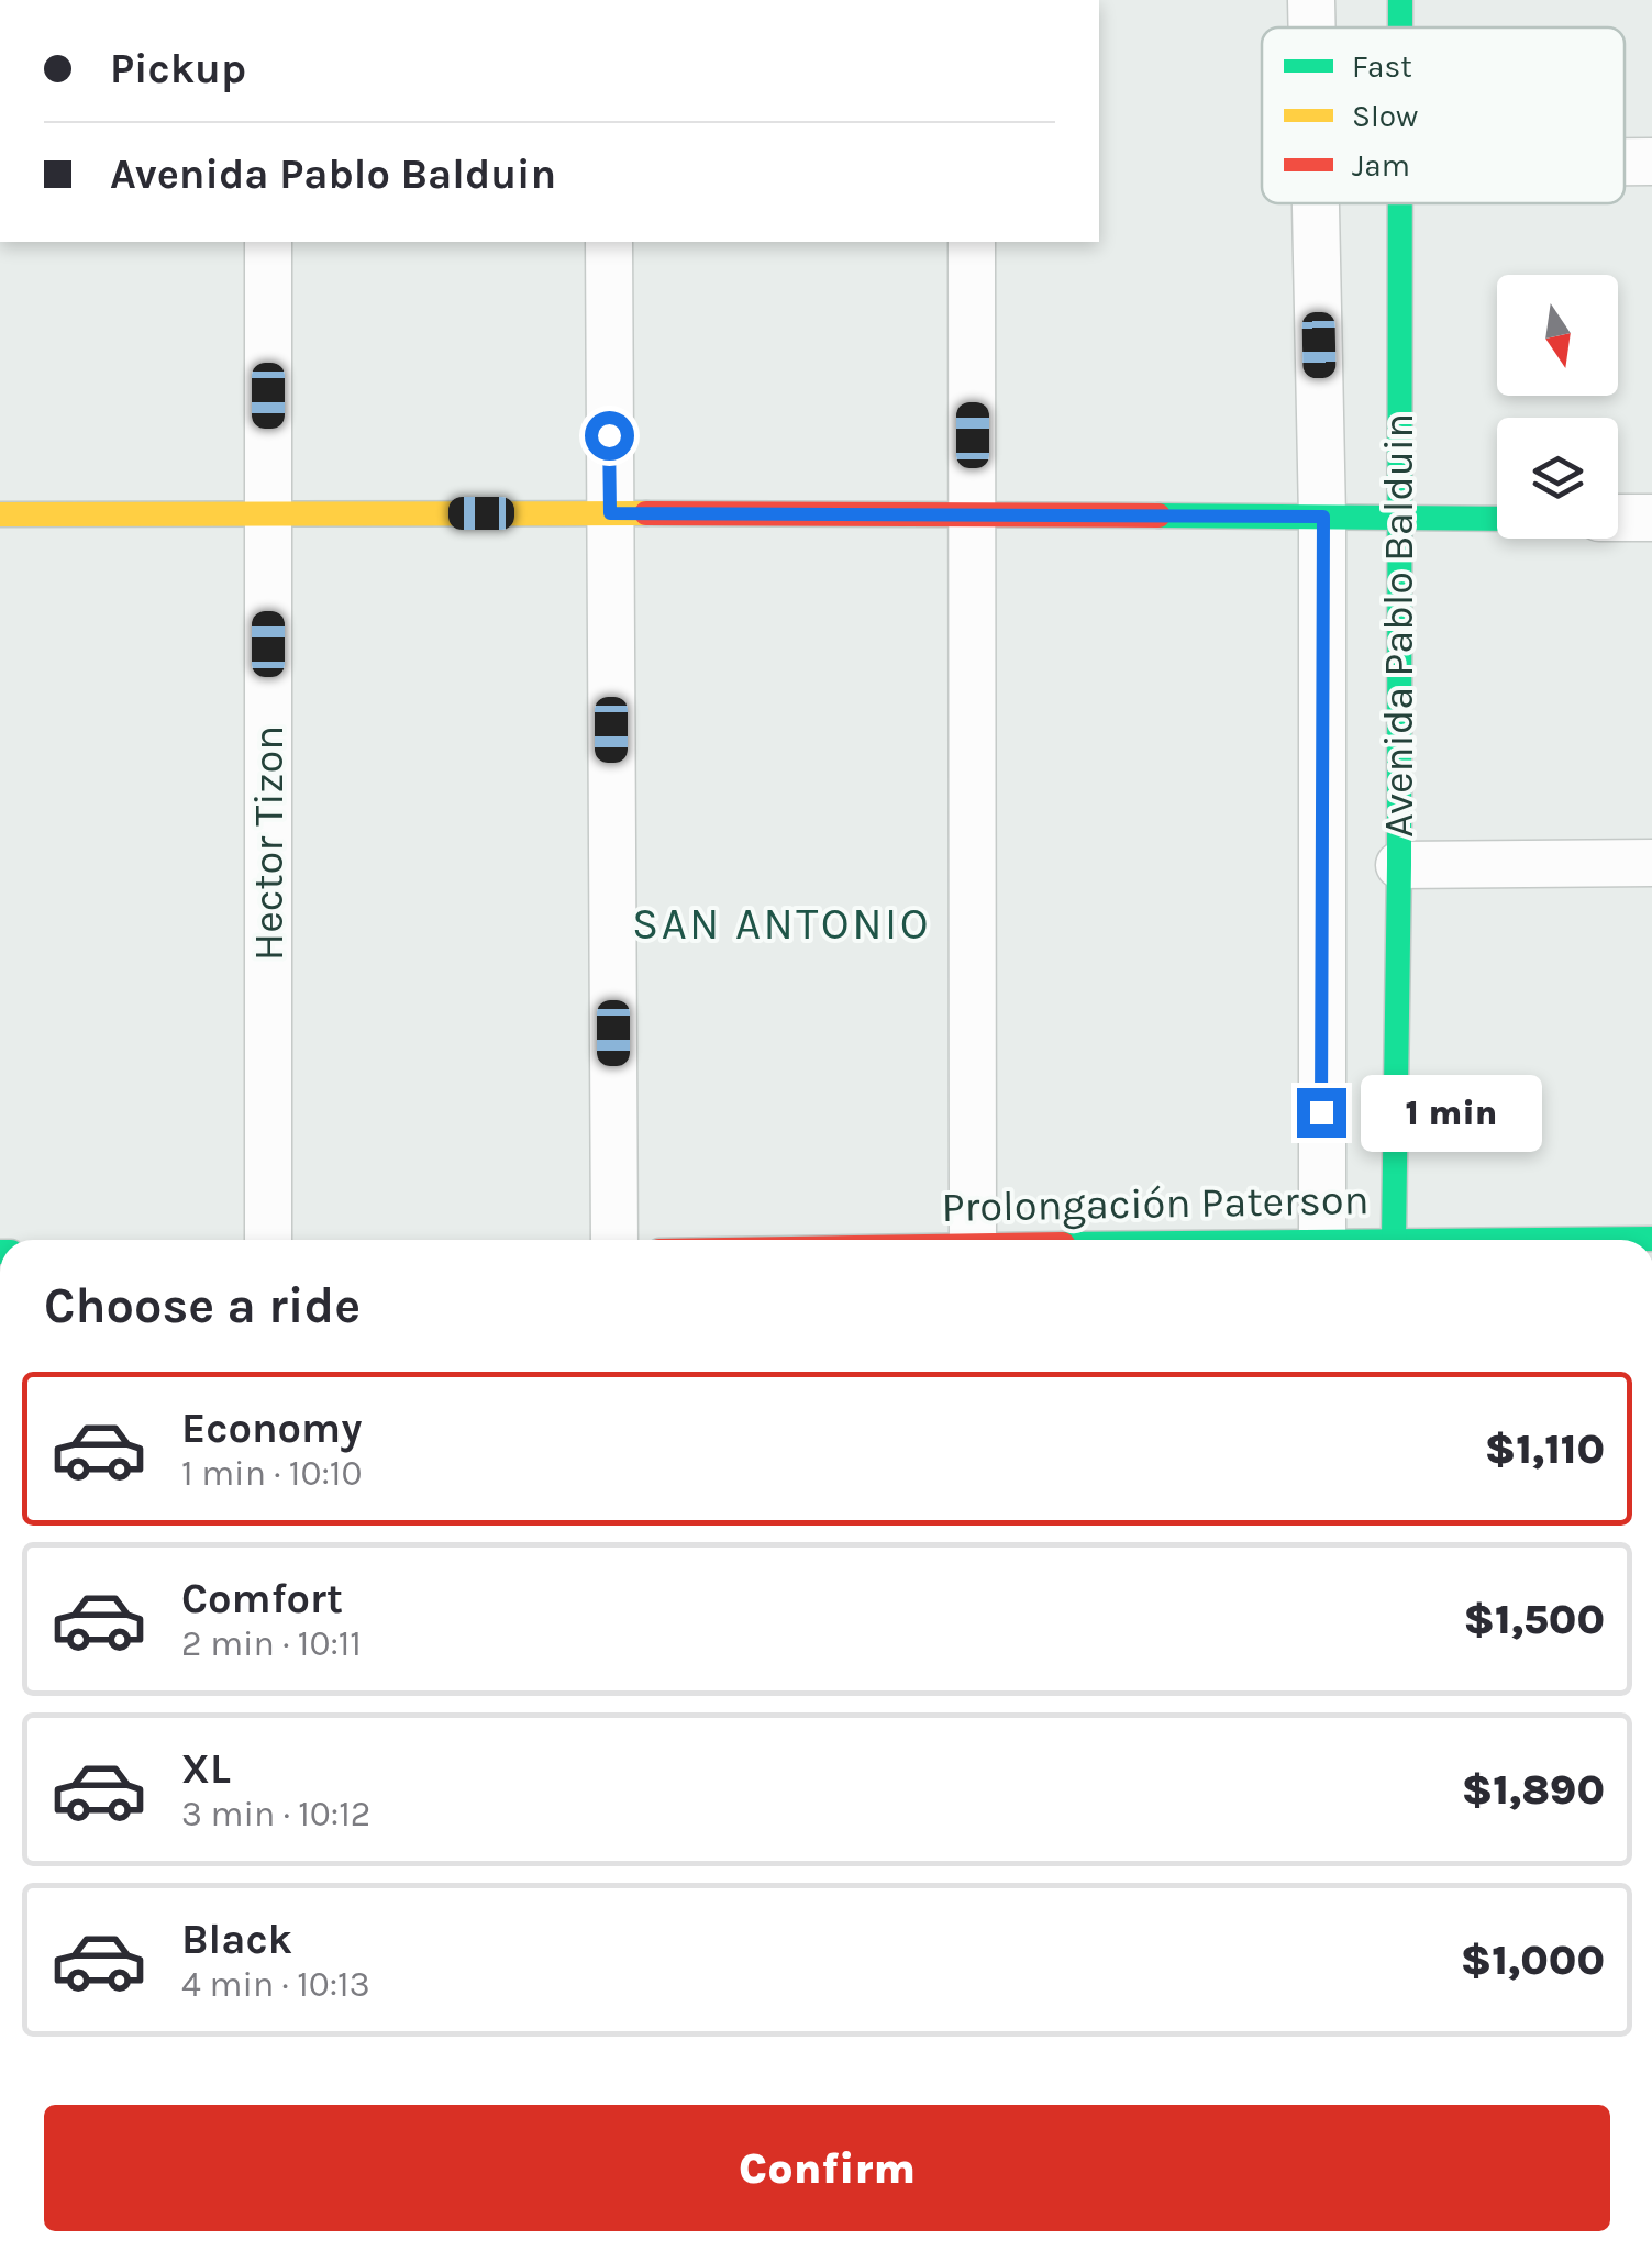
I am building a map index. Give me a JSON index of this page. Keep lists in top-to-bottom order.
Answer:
{
  "streets": {
    "street": ["Avenida Pablo Balduin", "Hector Tizon", "Prolongación Paterson"]
  },
  "districts": ["SAN ANTONIO"],
  "legend": ["Fast", "Slow", "Jam"],
  "north": "bottom",
  "page": {
    "banner": ["Pickup", "Avenida Pablo Balduin"],
    "bubble": "1 min",
    "heading": "Choose a ride",
    "list": [
      {
        "name": "Economy",
        "note": "1 min · 10:10",
        "value": "$1,110"
      },
      {
        "name": "Comfort",
        "note": "2 min · 10:11",
        "value": "$1,500"
      },
      {
        "name": "XL",
        "note": "3 min · 10:12",
        "value": "$1,890"
      },
      {
        "name": "Black",
        "note": "4 min · 10:13",
        "value": "$1,000"
      }
    ],
    "buttons": "Confirm"
  }
}
